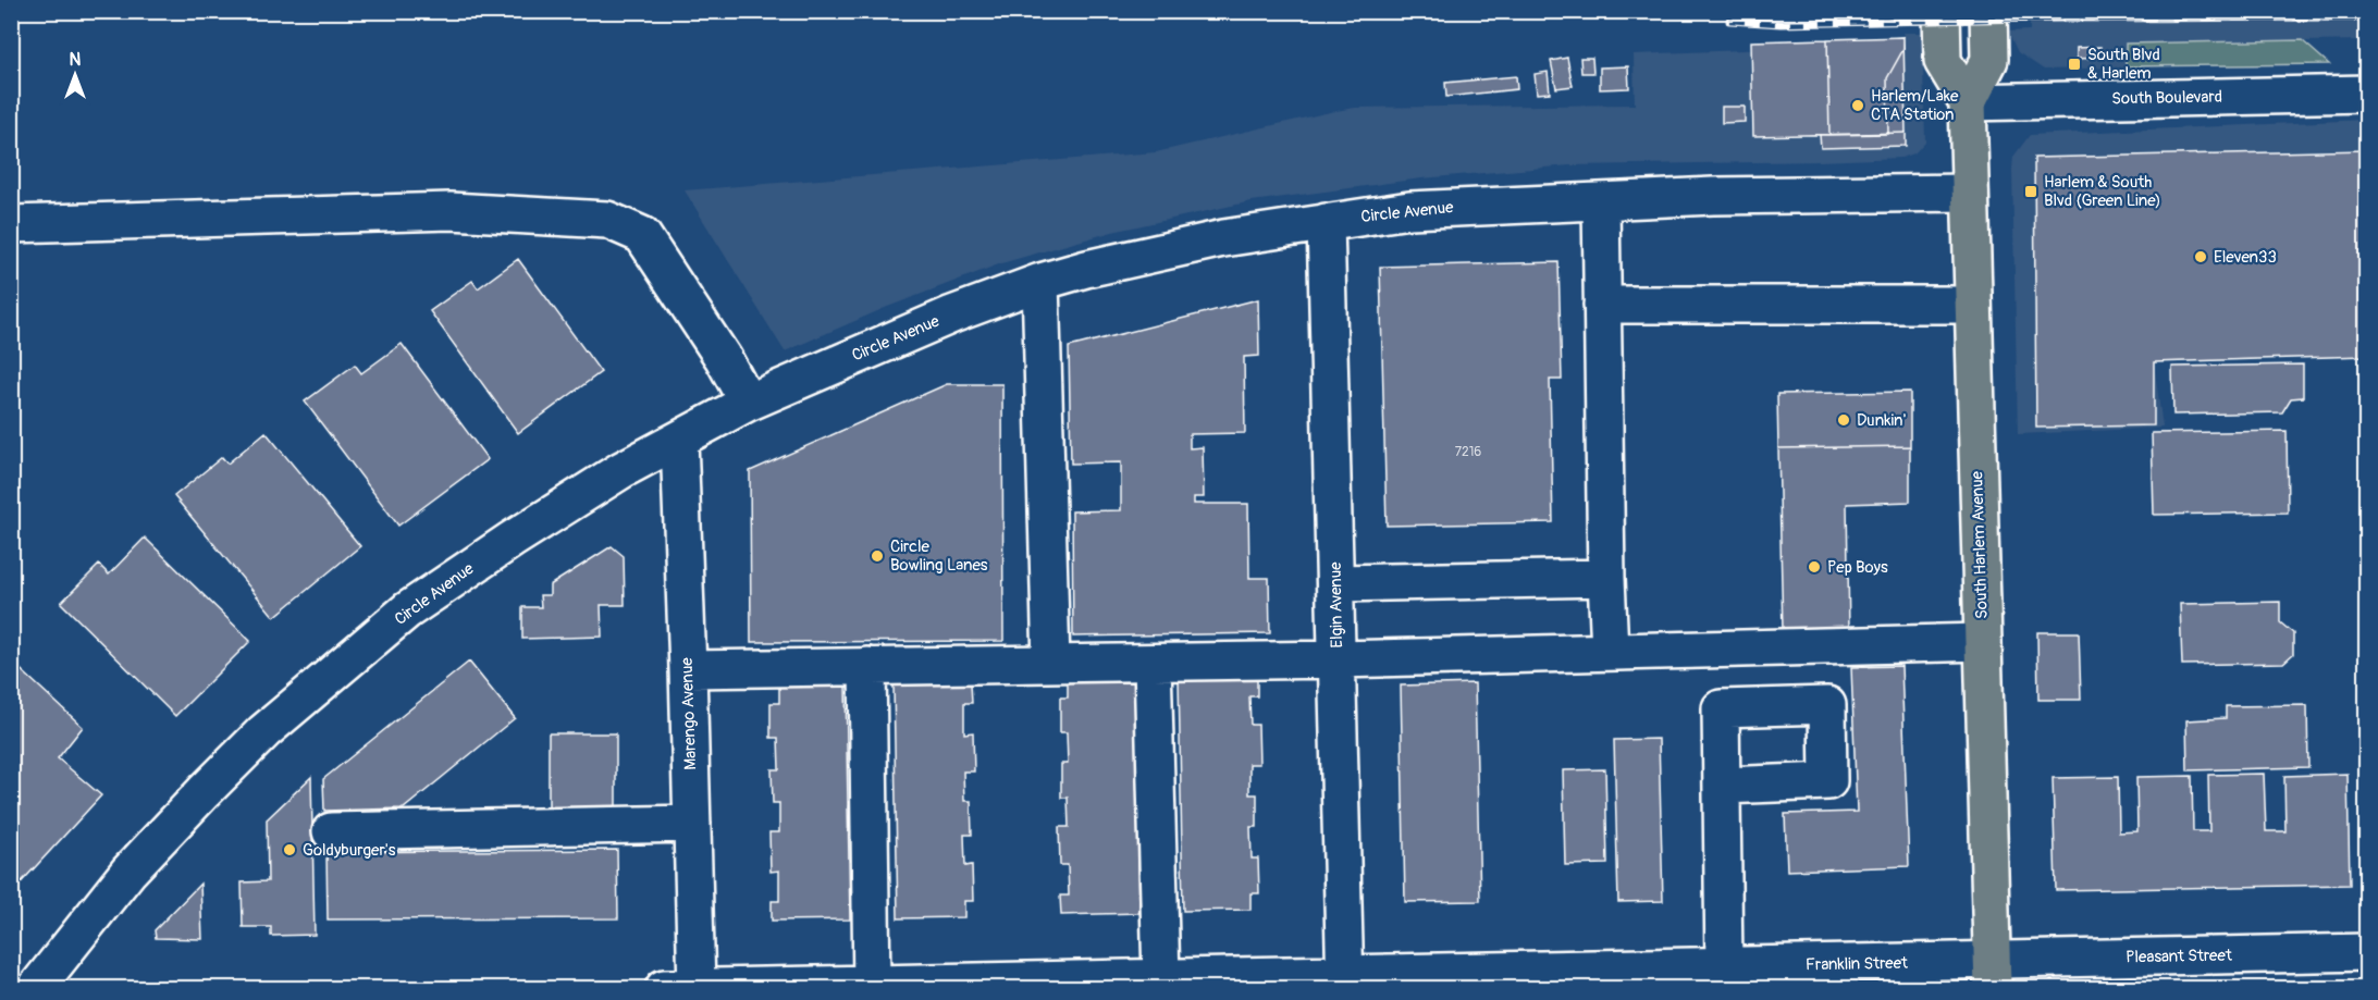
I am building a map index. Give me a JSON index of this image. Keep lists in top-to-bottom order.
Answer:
{
  "streets": {
    "main road": ["South Harlem Avenue"],
    "street": [
      "South Boulevard",
      "Circle Avenue",
      "Elgin Avenue",
      "Marengo Avenue",
      "Pleasant Street",
      "Franklin Street"
    ]
  },
  "crossings": [
    ["South Boulevard", "South Harlem Avenue"],
    ["Circle Avenue", "South Harlem Avenue"],
    ["Circle Avenue", "Elgin Avenue"],
    ["Circle Avenue", "Marengo Avenue"],
    ["South Harlem Avenue", "Pleasant Street"],
    ["South Harlem Avenue", "Franklin Street"],
    ["Elgin Avenue", "Franklin Street"],
    ["Marengo Avenue", "Franklin Street"],
    ["Pleasant Street", "Franklin Street"]
  ],
  "places": {
    "transit": ["South Blvd & Harlem", "Harlem & South Blvd (Green Line)"],
    "other": [
      "Harlem/Lake CTA Station",
      "Eleven33",
      "Dunkin'",
      "Circle Bowling Lanes",
      "Pep Boys",
      "Goldyburger's"
    ]
  },
  "house_numbers": ["1", "7216"],
  "north": "top"
}
